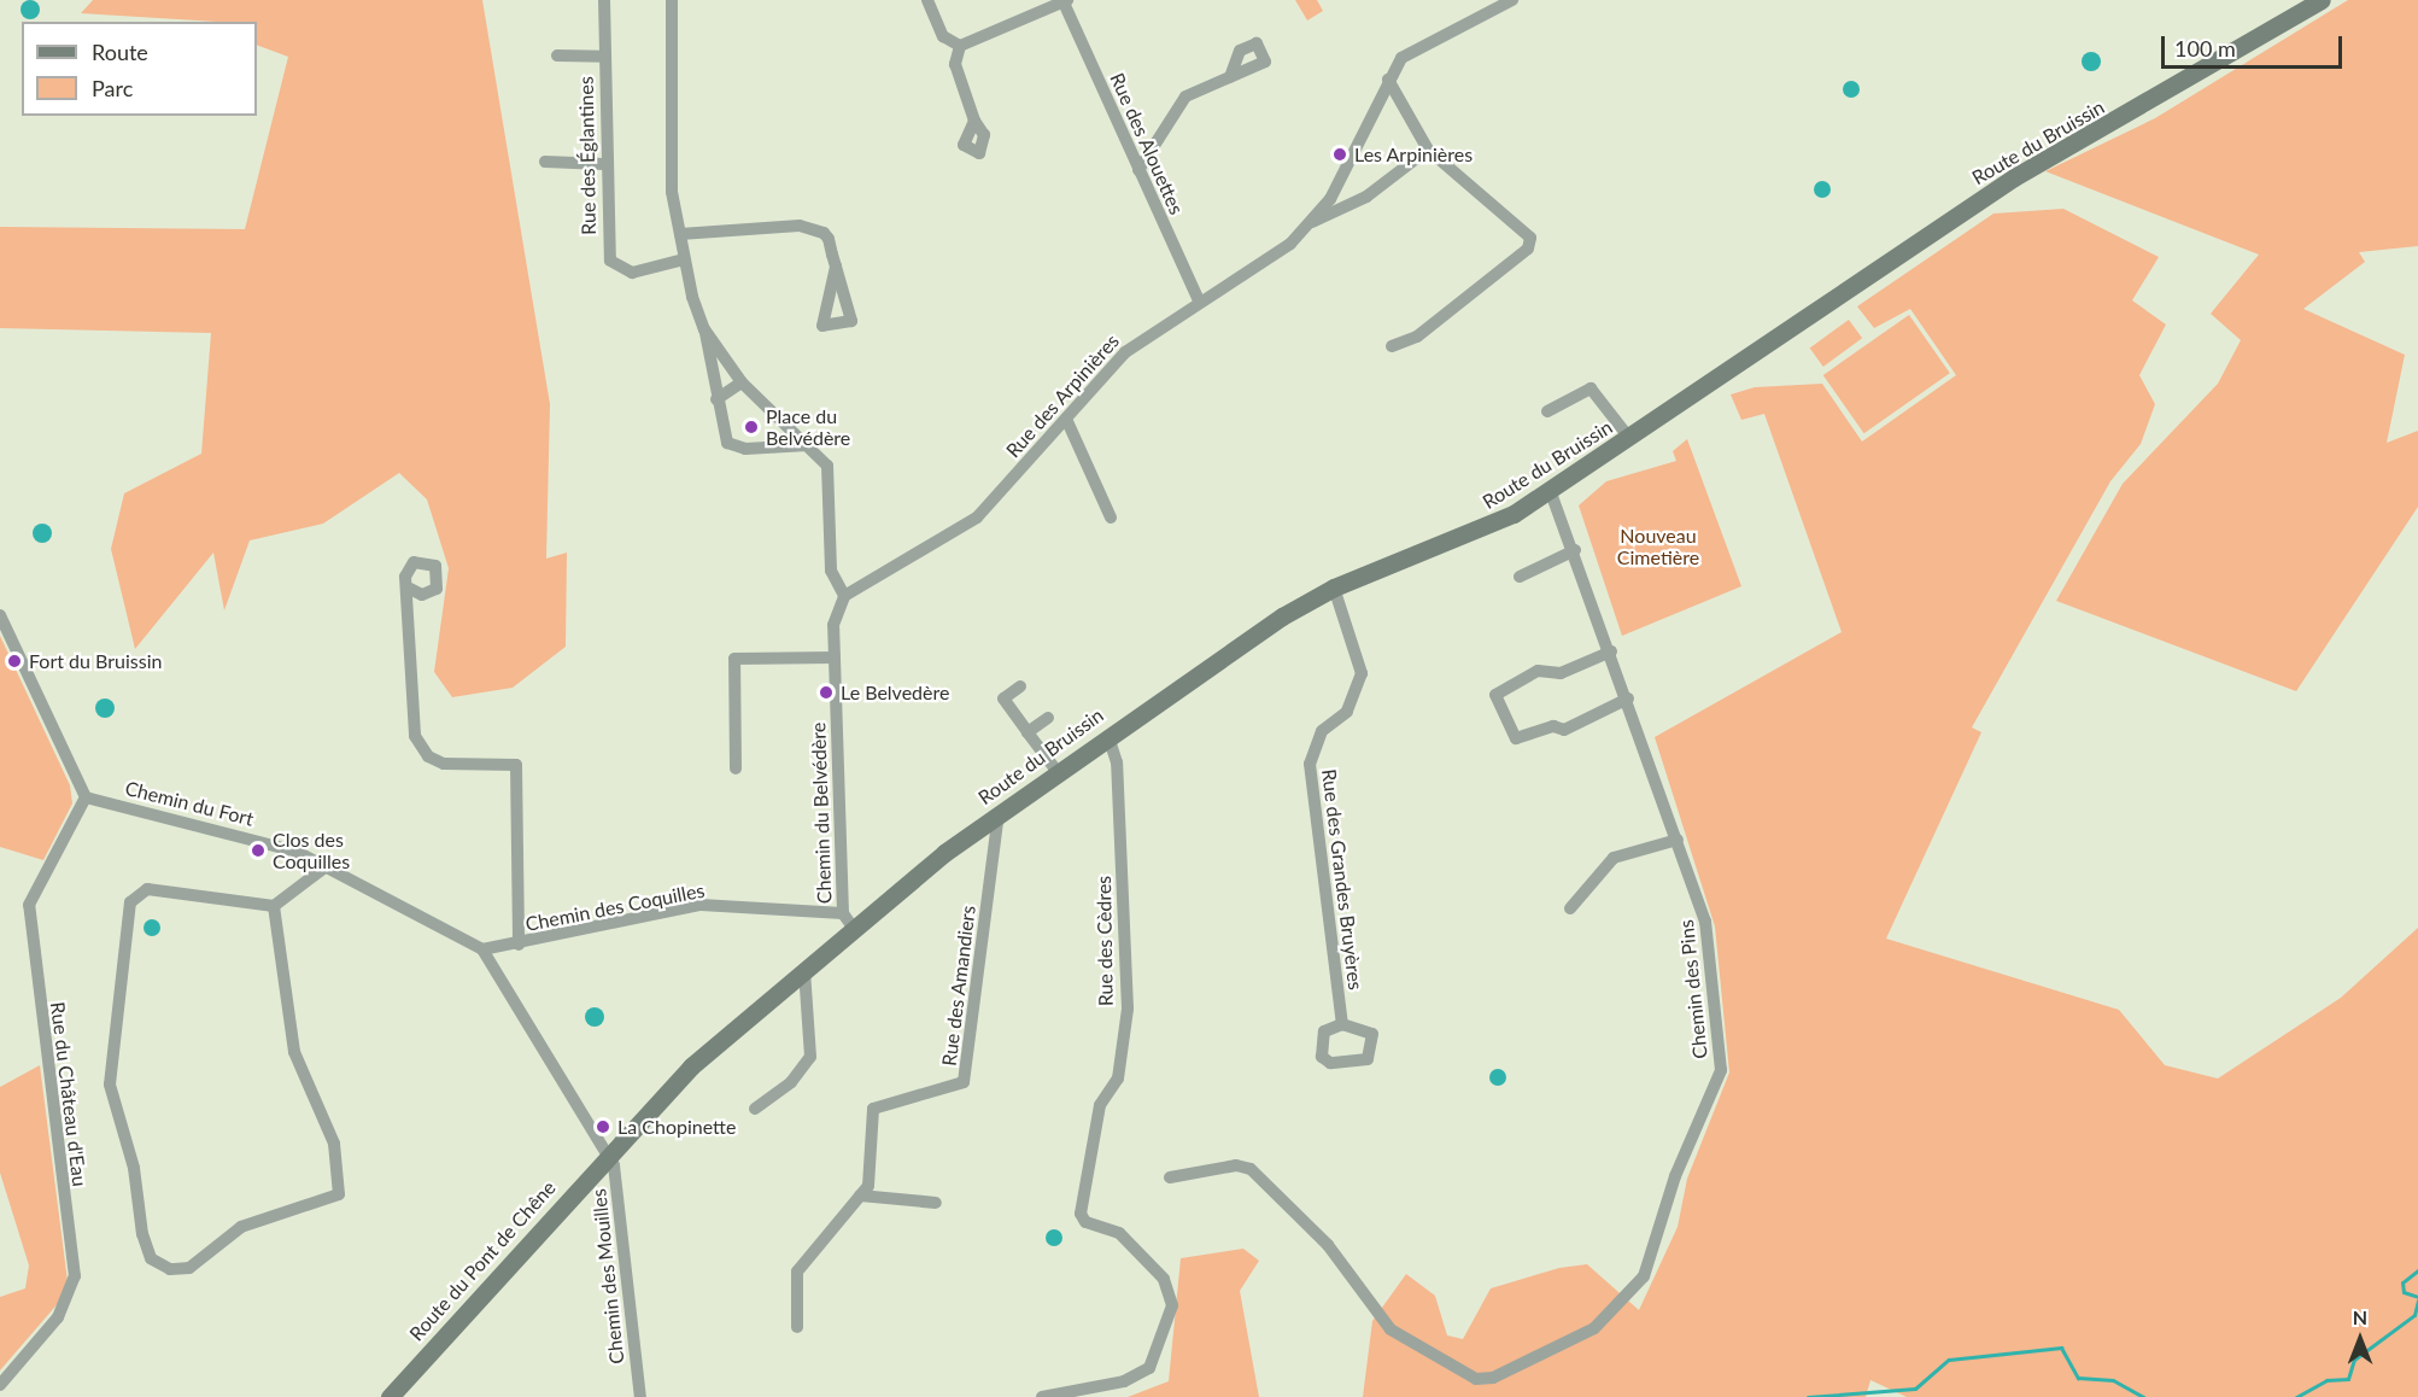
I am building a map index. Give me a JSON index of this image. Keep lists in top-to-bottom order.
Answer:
{
  "streets": {
    "street": [
      "Route du Bruissin",
      "Rue des Alouettes",
      "Rue des Églantines",
      "Rue des Arpinières",
      "Chemin du Fort",
      "Chemin du Belvédère",
      "Rue des Grandes Bruyères",
      "Chemin des Coquilles",
      "Rue des Cèdres",
      "Rue des Amandiers",
      "Chemin des Pins",
      "Rue du Château d'Eau",
      "Route du Pont de Chêne",
      "Chemin des Mouilles"
    ]
  },
  "crossings": [
    ["Route du Bruissin", "Chemin du Belvédère"],
    ["Route du Bruissin", "Rue des Grandes Bruyères"],
    ["Route du Bruissin", "Chemin des Coquilles"],
    ["Route du Bruissin", "Rue des Cèdres"],
    ["Route du Bruissin", "Rue des Amandiers"],
    ["Route du Bruissin", "Chemin des Pins"],
    ["Route du Bruissin", "Route du Pont de Chêne"],
    ["Route du Bruissin", "Chemin des Mouilles"],
    ["Rue des Alouettes", "Rue des Arpinières"],
    ["Rue des Arpinières", "Chemin du Belvédère"],
    ["Chemin du Fort", "Chemin des Coquilles"],
    ["Chemin du Fort", "Rue du Château d'Eau"],
    ["Chemin du Belvédère", "Chemin des Coquilles"],
    ["Route du Pont de Chêne", "Chemin des Mouilles"]
  ],
  "parks": ["Nouveau Cimetière"],
  "places": [
    "Les Arpinières",
    "Place du Belvédère",
    "Fort du Bruissin",
    "Le Belvedère",
    "Clos des Coquilles",
    "La Chopinette"
  ],
  "legend": ["Route", "Parc"],
  "scale_bar": "100 m",
  "north": "top"
}
